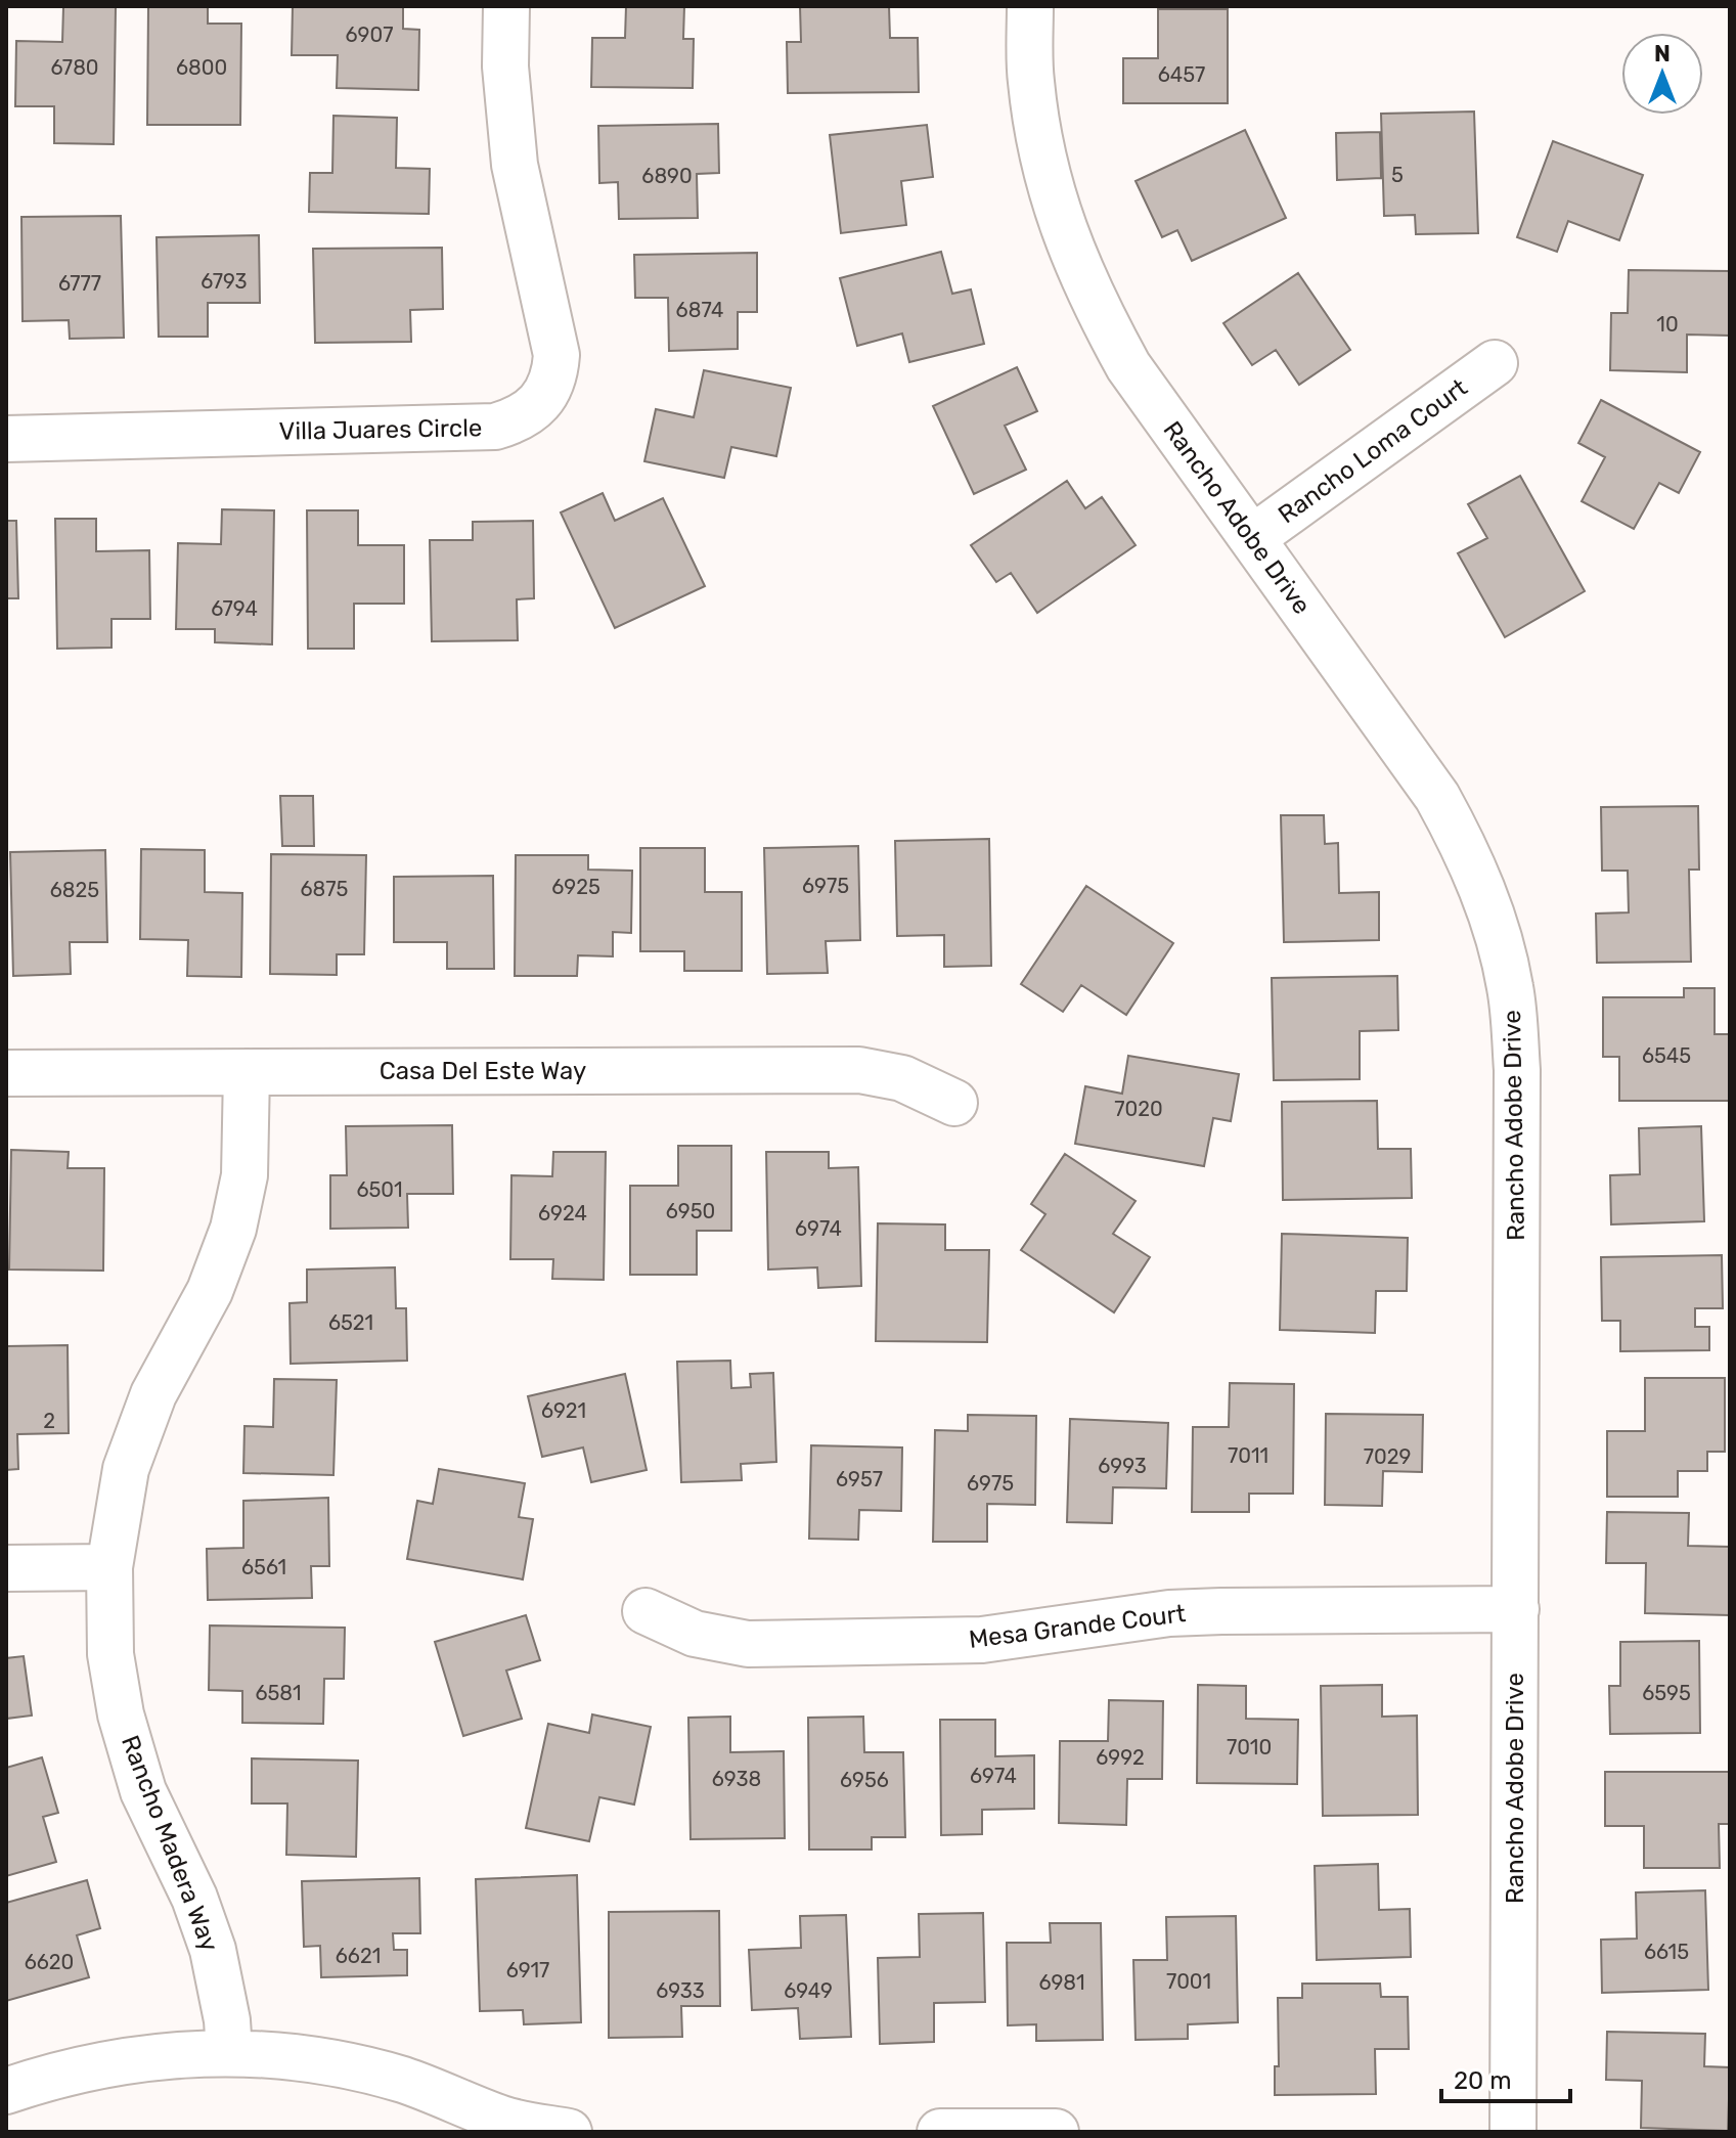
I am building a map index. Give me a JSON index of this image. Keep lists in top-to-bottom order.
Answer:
{
  "streets": {
    "street": [
      "Villa Juares Circle",
      "Rancho Loma Court",
      "Rancho Adobe Drive",
      "Casa Del Este Way",
      "Mesa Grande Court",
      "Rancho Madera Way"
    ]
  },
  "crossings": [
    ["Rancho Loma Court", "Rancho Adobe Drive"],
    ["Rancho Adobe Drive", "Mesa Grande Court"],
    ["Casa Del Este Way", "Rancho Madera Way"]
  ],
  "house_numbers": [
    "6907",
    "6780",
    "6800",
    "6457",
    "5",
    "6890",
    "6793",
    "6777",
    "6874",
    "10",
    "6794",
    "6975",
    "6925",
    "6875",
    "6825",
    "6545",
    "7020",
    "6501",
    "6950",
    "6924",
    "6974",
    "6521",
    "6921",
    "2",
    "7011",
    "7029",
    "6993",
    "6957",
    "6975",
    "6561",
    "6581",
    "6595",
    "7010",
    "6992",
    "6974",
    "6938",
    "6956",
    "6615",
    "6621",
    "6620",
    "6917",
    "7001",
    "6981",
    "6933",
    "6949"
  ],
  "scale_bar": "20 m",
  "north": "top"
}
